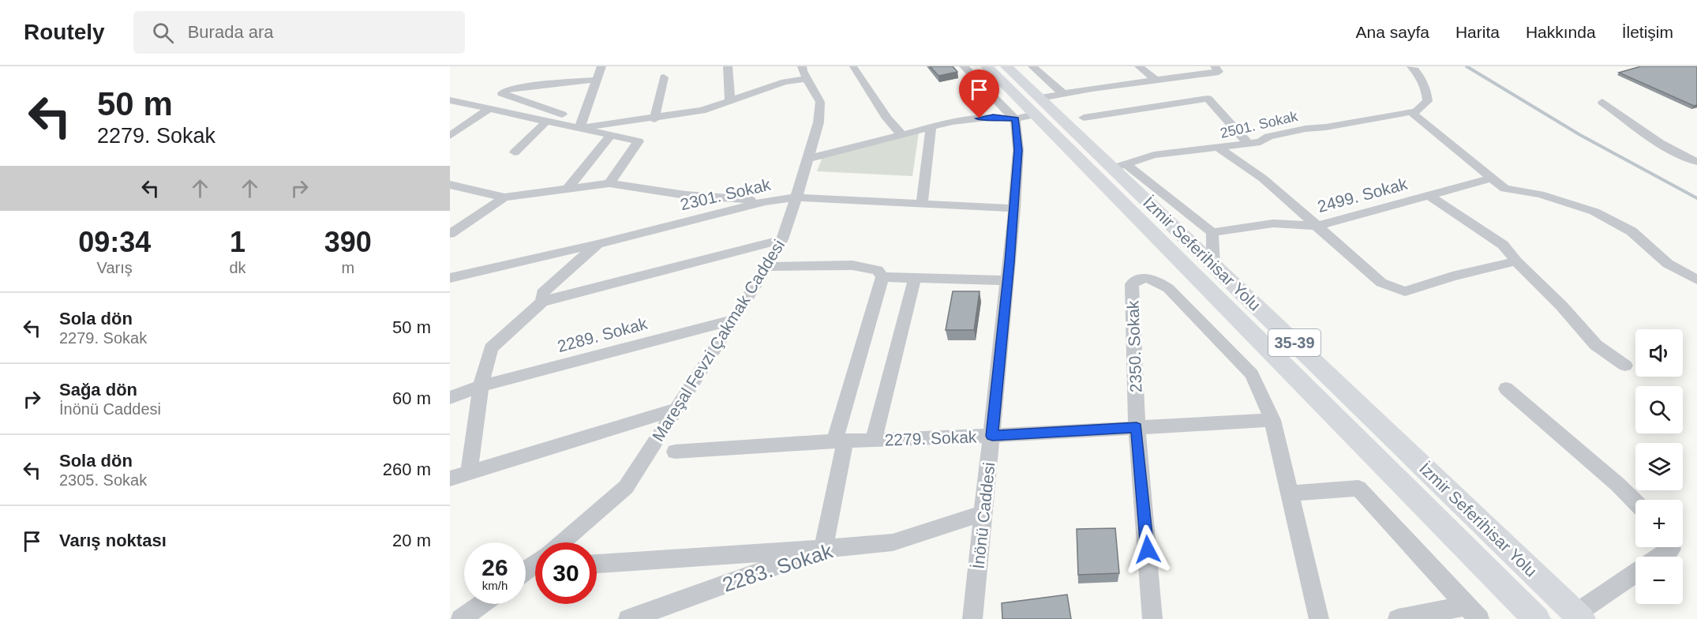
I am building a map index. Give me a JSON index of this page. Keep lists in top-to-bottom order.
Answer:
{
  "streets": {
    "main road": ["İzmir Seferihisar Yolu", "35-39"],
    "street": [
      "2501. Sokak",
      "2301. Sokak",
      "2499. Sokak",
      "2289. Sokak",
      "Mareşal Fevzi Çakmak Caddesi",
      "2350. Sokak",
      "2279. Sokak",
      "İnönü Caddesi",
      "2283. Sokak"
    ]
  },
  "crossings": [
    ["2501. Sokak", "İzmir Seferihisar Yolu"],
    ["2301. Sokak", "Mareşal Fevzi Çakmak Caddesi"],
    ["2301. Sokak", "İnönü Caddesi"],
    ["İzmir Seferihisar Yolu", "İnönü Caddesi"],
    ["2289. Sokak", "Mareşal Fevzi Çakmak Caddesi"],
    ["2350. Sokak", "2279. Sokak"],
    ["2279. Sokak", "İnönü Caddesi"],
    ["İnönü Caddesi", "2283. Sokak"]
  ],
  "page": {
    "header": "Routely",
    "search": "Burada ara",
    "nav": [
      "Ana sayfa",
      "Harita",
      "Hakkında",
      "İletişim"
    ],
    "turn": ["50 m", "2279. Sokak"],
    "eta": [
      "09:34",
      "Varış",
      "1",
      "dk",
      "390",
      "m"
    ],
    "list": [
      {
        "name": "Sola dön",
        "note": "2279. Sokak",
        "value": "50 m"
      },
      {
        "name": "Sağa dön",
        "note": "İnönü Caddesi",
        "value": "60 m"
      },
      {
        "name": "Sola dön",
        "note": "2305. Sokak",
        "value": "260 m"
      },
      {
        "name": "Varış noktası",
        "value": "20 m"
      }
    ],
    "map_buttons": ["+", "−"],
    "speed": "26 km/h",
    "limit": "30"
  }
}
